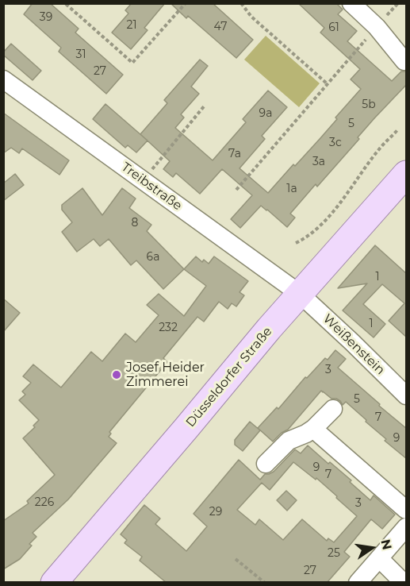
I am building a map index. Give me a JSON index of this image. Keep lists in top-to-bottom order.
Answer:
{
  "streets": {
    "main road": ["Düsseldorfer Straße"],
    "street": ["Treibstraße", "Weißenstein"]
  },
  "crossings": [
    ["Treibstraße", "Weißenstein"],
    ["Treibstraße", "Düsseldorfer Straße"],
    ["Weißenstein", "Düsseldorfer Straße"]
  ],
  "places": ["Josef Heider Zimmerei"],
  "house_numbers": [
    "39",
    "21",
    "47",
    "61",
    "31",
    "27",
    "5b",
    "9a",
    "5",
    "3c",
    "7a",
    "3a",
    "1a",
    "8",
    "6a",
    "1",
    "1",
    "232",
    "3",
    "5",
    "7",
    "9",
    "9",
    "7",
    "226",
    "3",
    "29",
    "25",
    "27"
  ],
  "north": "right"
}
